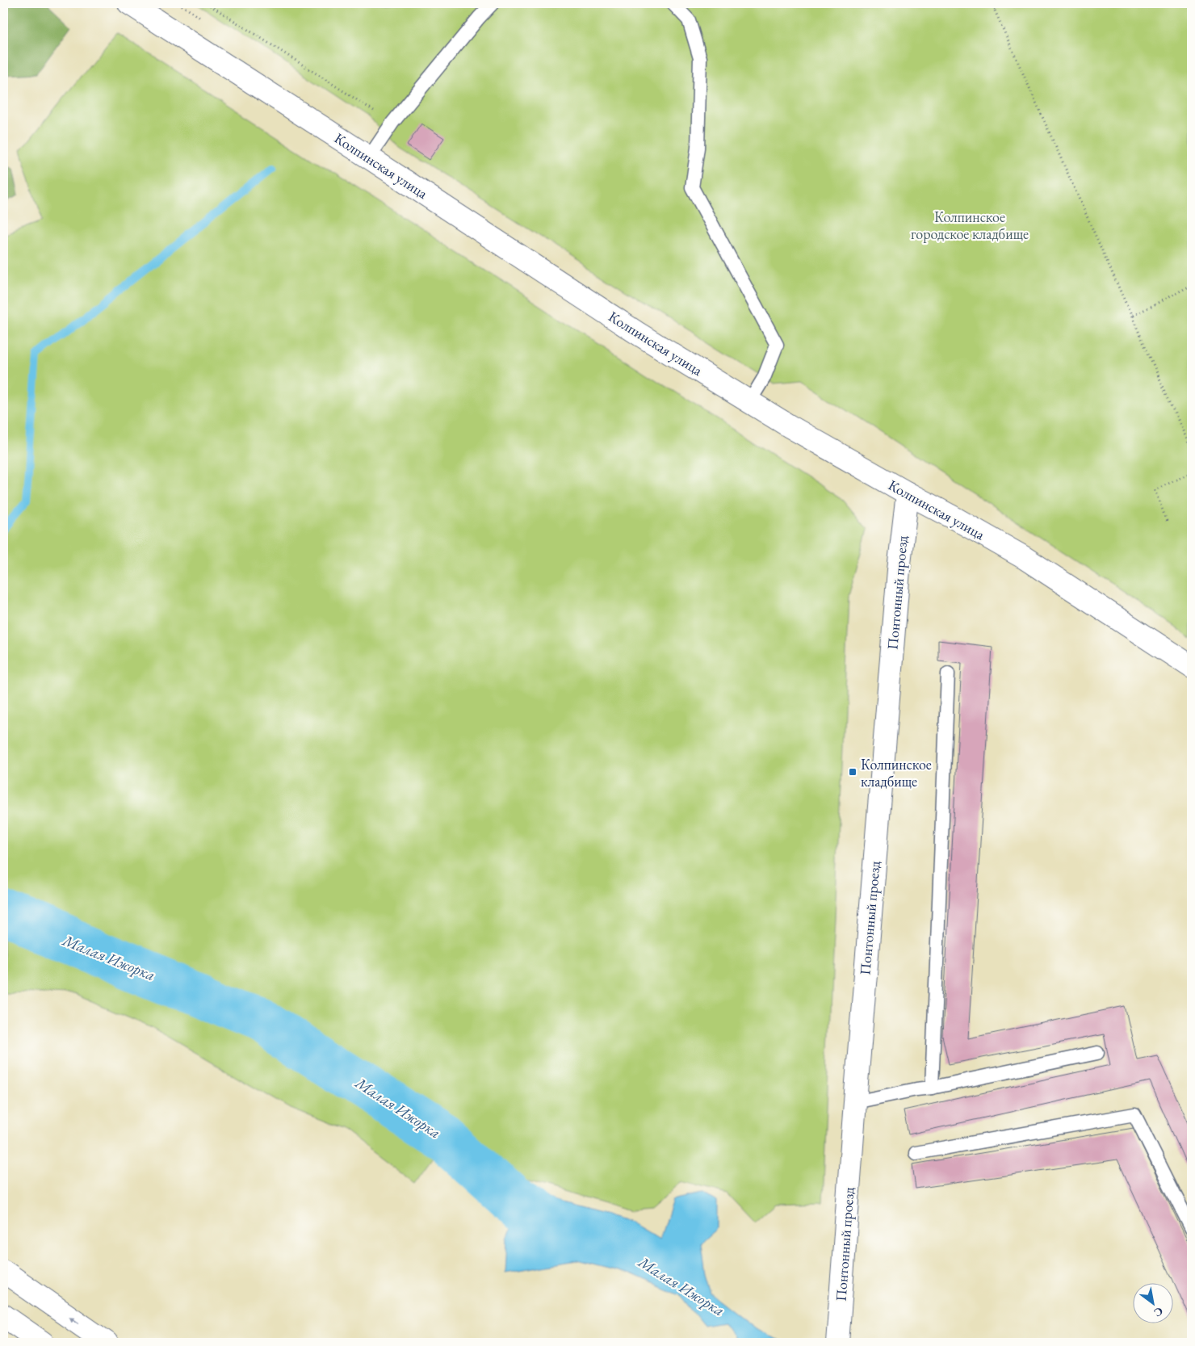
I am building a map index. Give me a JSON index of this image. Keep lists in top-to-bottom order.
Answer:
{
  "streets": {
    "street": ["Колпинская улица", "Понтонный проезд"]
  },
  "crossings": [
    ["Колпинская улица", "Понтонный проезд"]
  ],
  "water": ["Малая Ижорка"],
  "parks": ["Колпинское городское кладбище"],
  "places": {
    "transit": ["Колпинское кладбище"]
  },
  "north": "bottom right"
}
